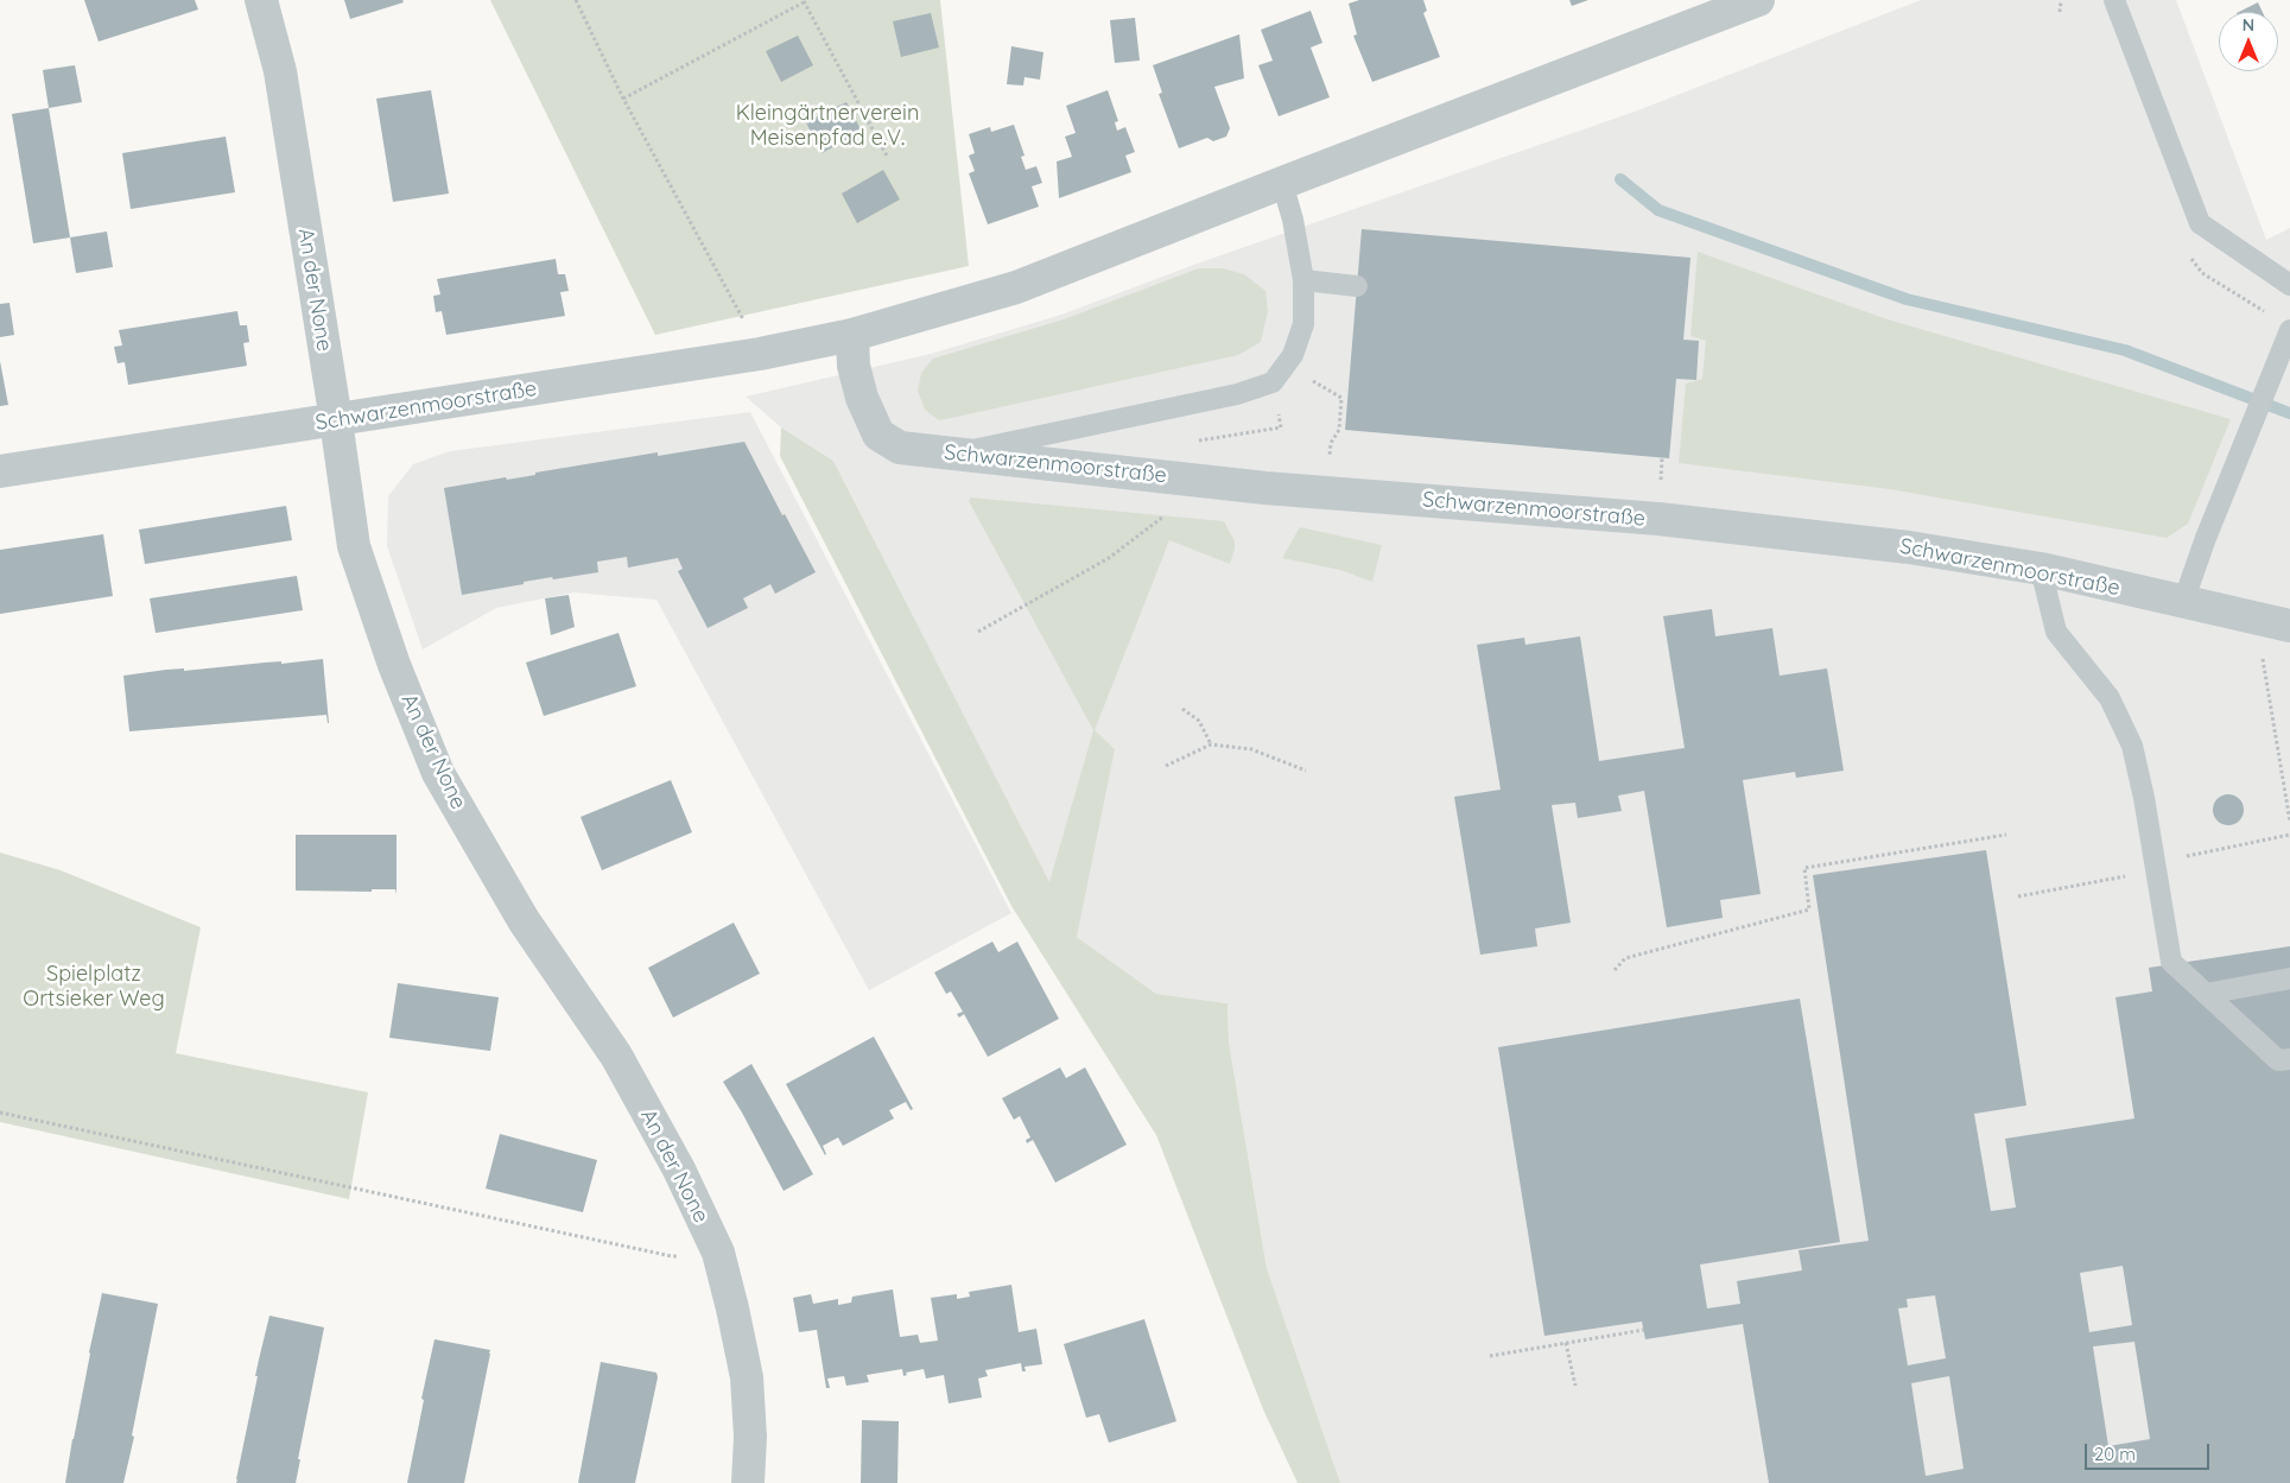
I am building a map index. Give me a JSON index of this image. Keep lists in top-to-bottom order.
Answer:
{
  "streets": {
    "street": ["An der None", "Schwarzenmoorstraße"]
  },
  "crossings": [
    ["An der None", "Schwarzenmoorstraße"]
  ],
  "parks": ["Kleingärtnerverein Meisenpfad e.V.", "Spielplatz Ortsieker Weg"],
  "scale_bar": "20 m",
  "north": "top"
}
